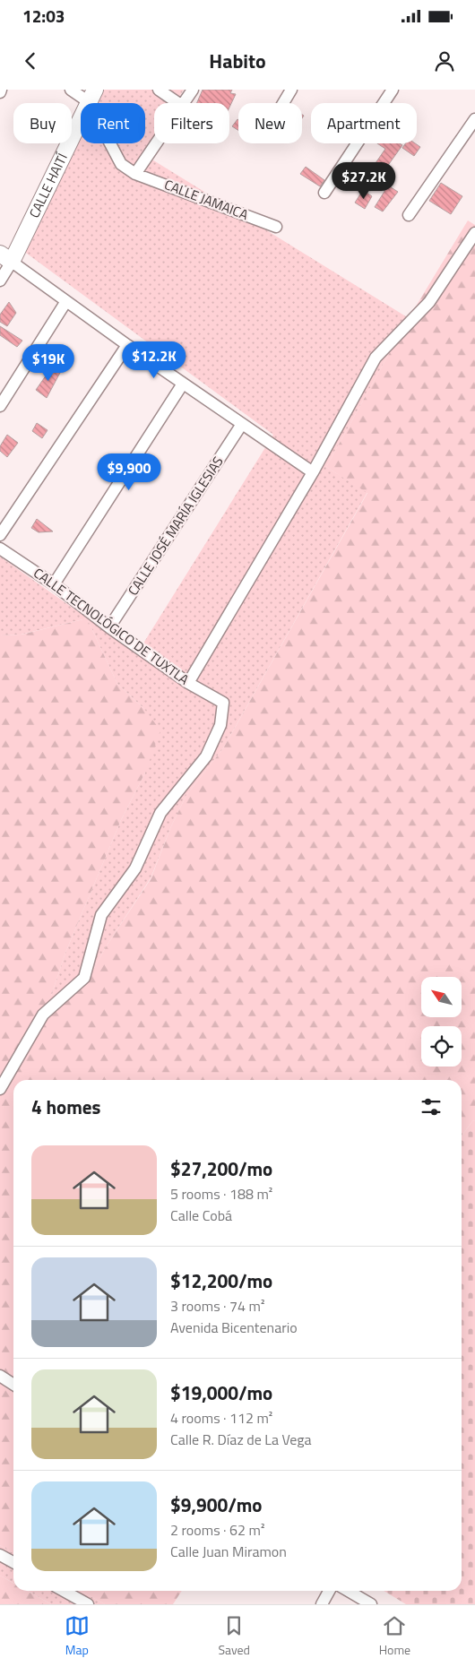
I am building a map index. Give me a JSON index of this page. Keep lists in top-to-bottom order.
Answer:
{
  "streets": {
    "street": [
      "CALLE HAITÍ",
      "CALLE JAMAICA",
      "CALLE JOSÉ MARÍA IGLESIAS",
      "CALLE TECNOLÓGICO DE TUXTLA"
    ]
  },
  "crossings": [
    ["CALLE HAITÍ", "CALLE JAMAICA"],
    ["CALLE JOSÉ MARÍA IGLESIAS", "CALLE TECNOLÓGICO DE TUXTLA"]
  ],
  "north": "top left",
  "page": {
    "status": "12:03",
    "header": "Habito",
    "chip": [
      "Buy",
      "Rent",
      "Filters",
      "New",
      "Apartment"
    ],
    "price": [
      "$27.2K",
      "$12.2K",
      "$19K",
      "$9,900"
    ],
    "heading": "4 homes",
    "list": [
      {
        "name": "$27,200/mo",
        "note": "5 rooms · 188 m² · Calle Cobá"
      },
      {
        "name": "$12,200/mo",
        "note": "3 rooms · 74 m² · Avenida Bicentenario"
      },
      {
        "name": "$19,000/mo",
        "note": "4 rooms · 112 m² · Calle R. Díaz de La Vega"
      },
      {
        "name": "$9,900/mo",
        "note": "2 rooms · 62 m² · Calle Juan Miramon"
      }
    ],
    "tabs": ["Map", "Saved", "Home"]
  }
}
